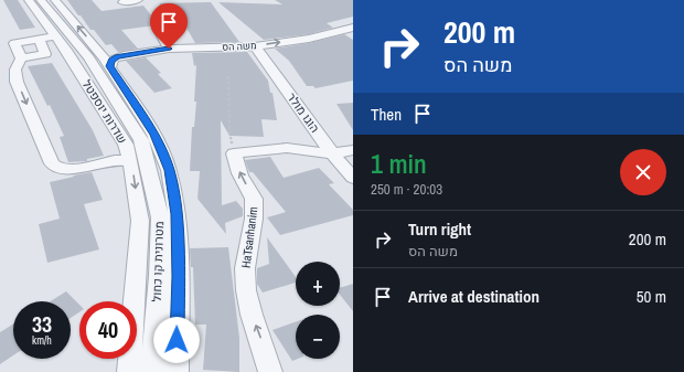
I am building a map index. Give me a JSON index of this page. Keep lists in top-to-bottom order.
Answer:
{
  "streets": {
    "street": [
      "משה הס",
      "שדרות יוספטל",
      "הוגו מולר",
      "HaTsanhanim",
      "מטרונית קו כחול"
    ]
  },
  "crossings": [
    ["משה הס", "הוגו מולר"]
  ],
  "page": {
    "turn": ["200 m", "משה הס"],
    "then": "Then",
    "heading": ["1 min", "250 m · 20:03"],
    "list": [
      {
        "name": "Turn right",
        "note": "משה הס",
        "value": "200 m"
      },
      {
        "name": "Arrive at destination",
        "value": "50 m"
      }
    ],
    "map_buttons": ["+", "−"],
    "speed": "33 km/h",
    "limit": "40"
  }
}
